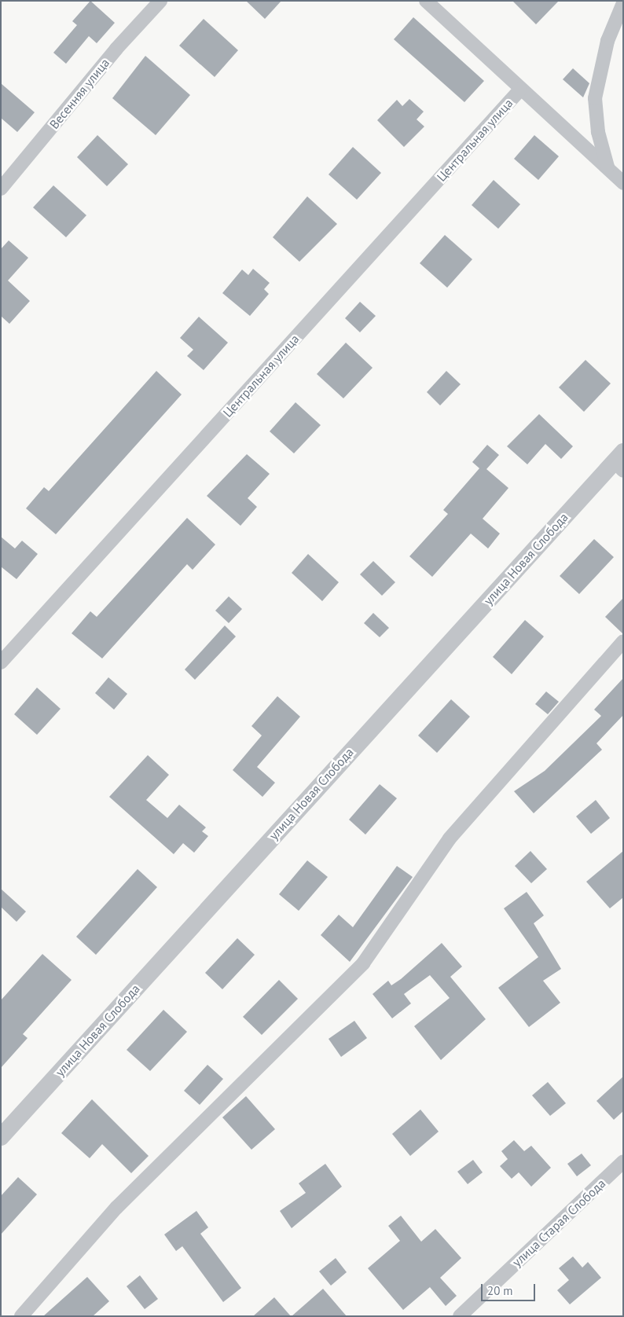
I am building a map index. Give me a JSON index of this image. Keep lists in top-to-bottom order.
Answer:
{
  "streets": {
    "street": [
      "Весенняя улица",
      "Центральная улица",
      "улица Новая Слобода",
      "улица Старая Слобода"
    ]
  },
  "scale_bar": "20 m"
}
